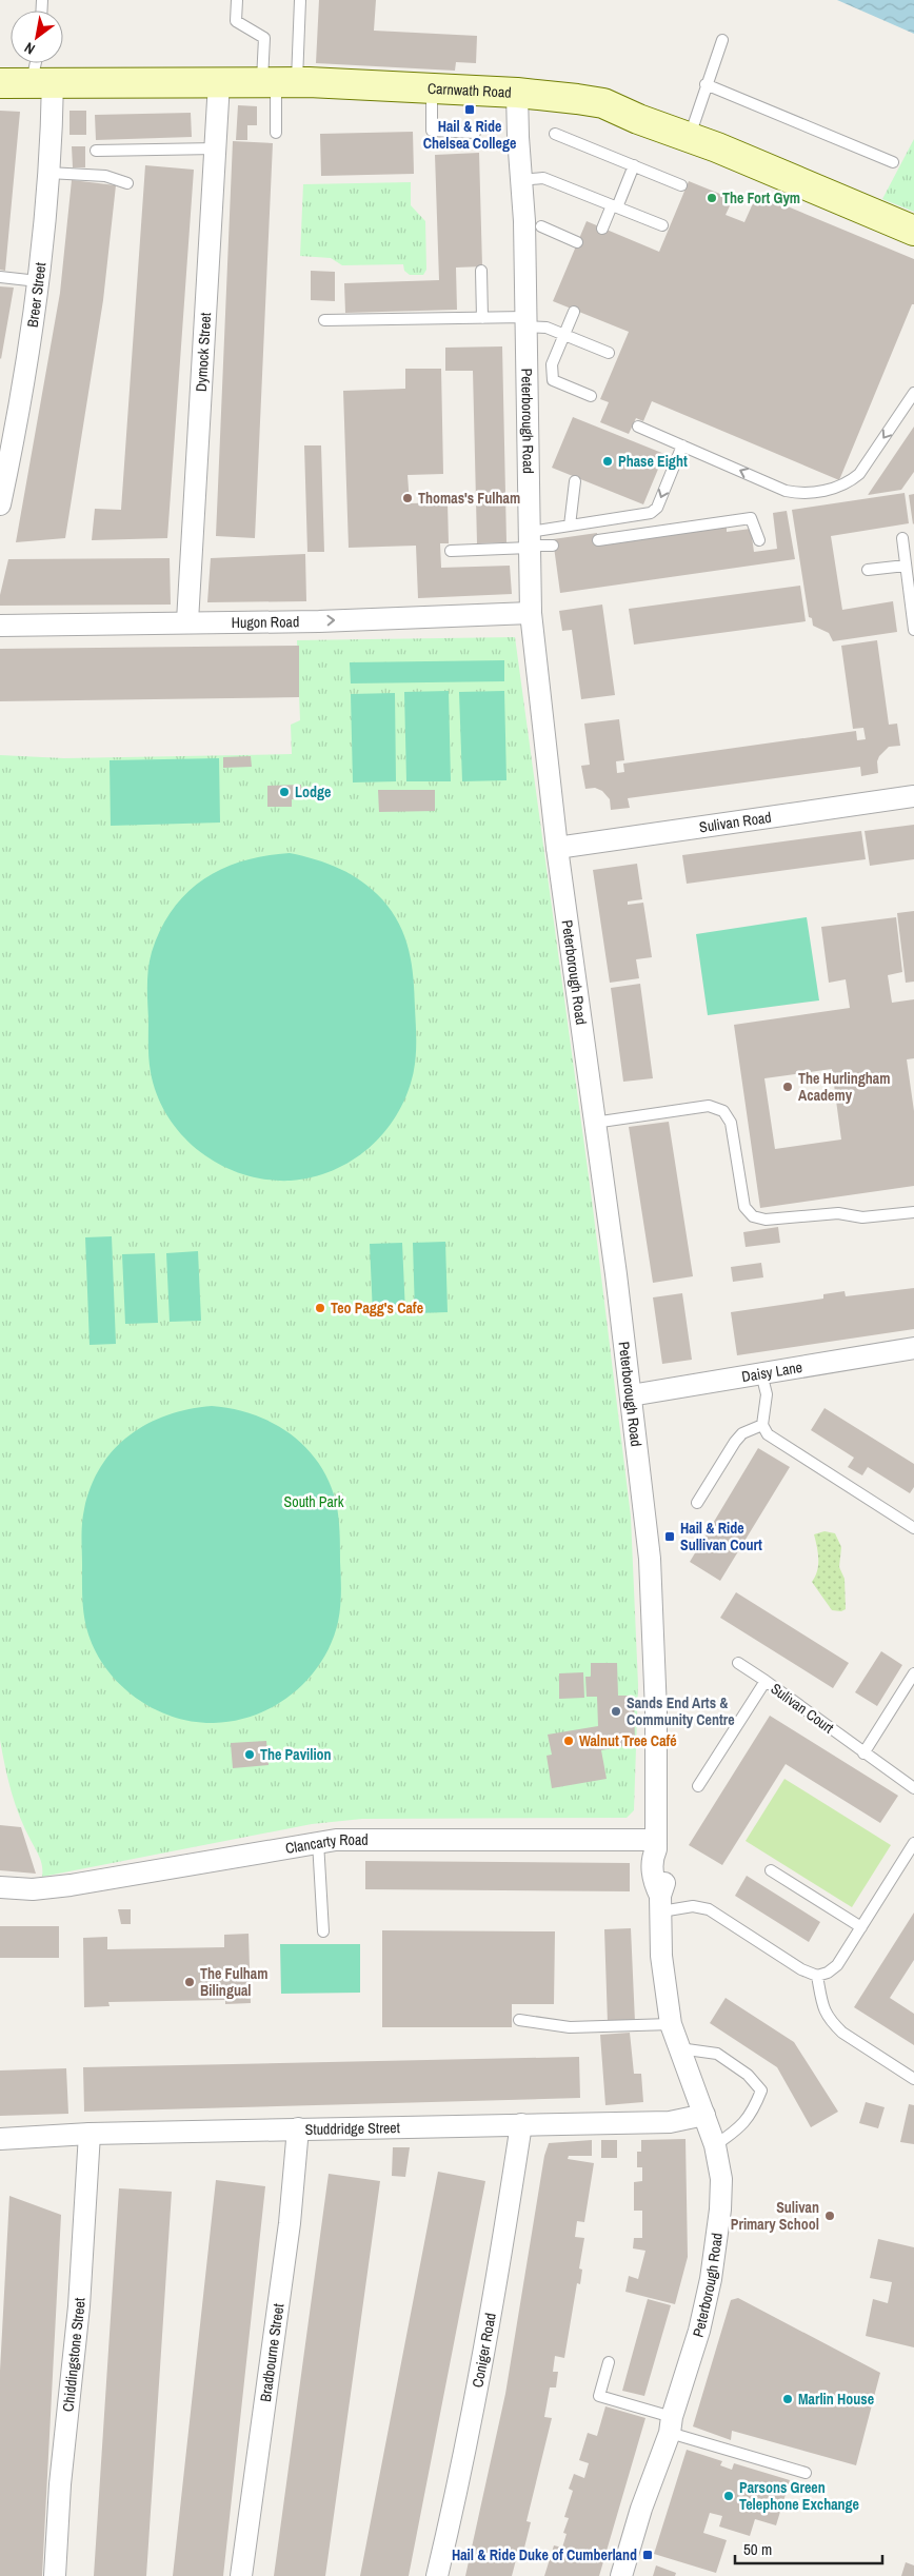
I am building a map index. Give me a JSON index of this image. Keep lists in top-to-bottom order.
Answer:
{
  "streets": {
    "street": [
      "Carnwath Road",
      "Breer Street",
      "Dymock Street",
      "Peterborough Road",
      "Hugon Road",
      "Sulivan Road",
      "Daisy Lane",
      "Clancarty Road",
      "Studdridge Street",
      "Coniger Road",
      "Bradbourne Street",
      "Chiddingstone Street"
    ],
    "lane": ["Sulivan Court"]
  },
  "crossings": [
    ["Carnwath Road", "Breer Street"],
    ["Carnwath Road", "Dymock Street"],
    ["Carnwath Road", "Peterborough Road"],
    ["Dymock Street", "Hugon Road"],
    ["Peterborough Road", "Hugon Road"],
    ["Peterborough Road", "Sulivan Road"],
    ["Peterborough Road", "Daisy Lane"],
    ["Peterborough Road", "Clancarty Road"],
    ["Peterborough Road", "Studdridge Street"],
    ["Studdridge Street", "Coniger Road"],
    ["Studdridge Street", "Bradbourne Street"],
    ["Studdridge Street", "Chiddingstone Street"]
  ],
  "one_way": ["Hugon Road"],
  "parks": ["South Park"],
  "places": {
    "transit": ["Hail & Ride Chelsea College", "Hail & Ride Sullivan Court", "Hail & Ride Duke of Cumberland"],
    "other": [
      "The Fort Gym",
      "Phase Eight",
      "Thomas's Fulham",
      "Lodge",
      "The Hurlingham Academy",
      "Teo Pagg's Cafe",
      "Sands End Arts & Community Centre",
      "Walnut Tree Café",
      "The Pavilion",
      "The Fulham Bilingual",
      "Sulivan Primary School",
      "Marlin House",
      "Parsons Green Telephone Exchange"
    ]
  },
  "scale_bar": "50 m",
  "north": "bottom left"
}
